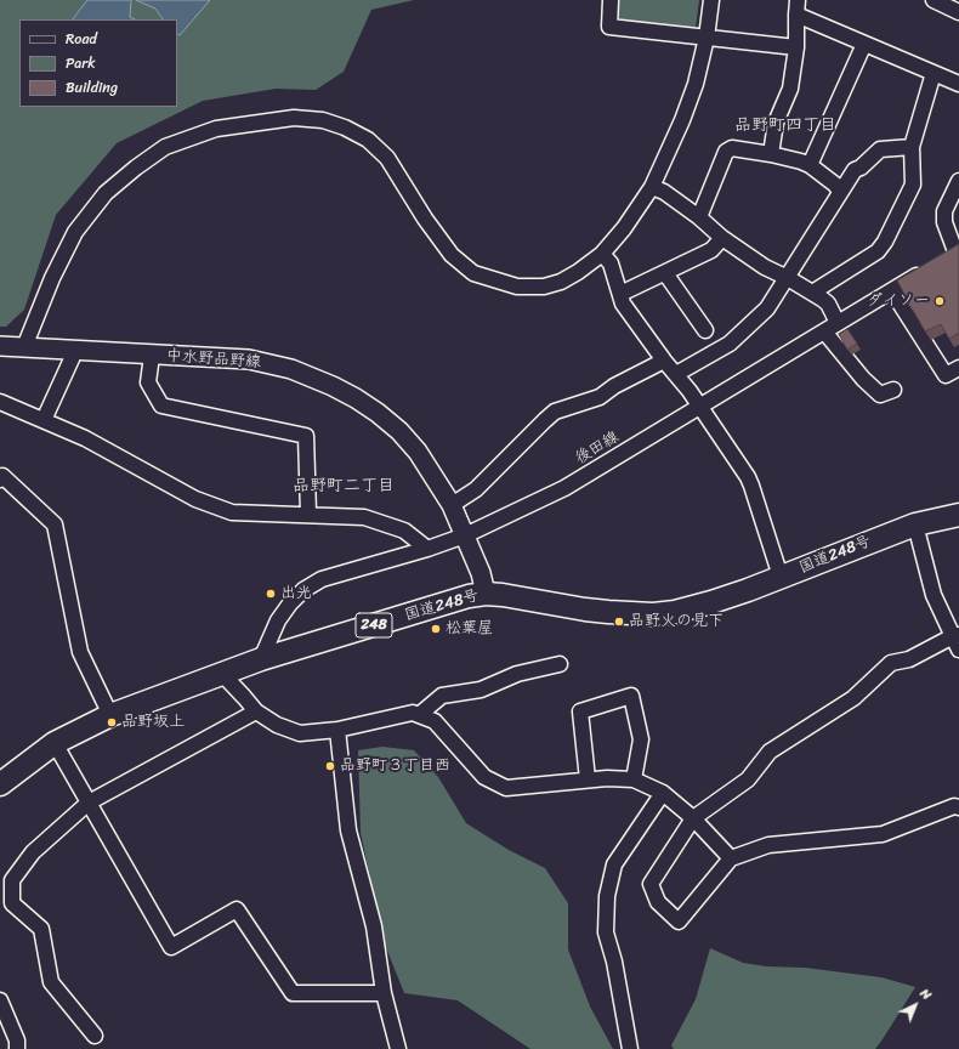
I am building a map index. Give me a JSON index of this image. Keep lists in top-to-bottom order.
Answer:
{
  "streets": {
    "highway": ["国道248号", "248"],
    "main road": ["中水野品野線"],
    "street": ["後田線"]
  },
  "crossings": [
    ["中水野品野線", "後田線"],
    ["中水野品野線", "国道248号"],
    ["後田線", "国道248号"]
  ],
  "districts": ["品野町四丁目", "品野町二丁目"],
  "places": [
    "ダイソー",
    "出光",
    "品野火の見下",
    "松葉屋",
    "品野坂上",
    "品野町３丁目西"
  ],
  "legend": ["Road", "Park", "Building"],
  "north": "top right"
}
